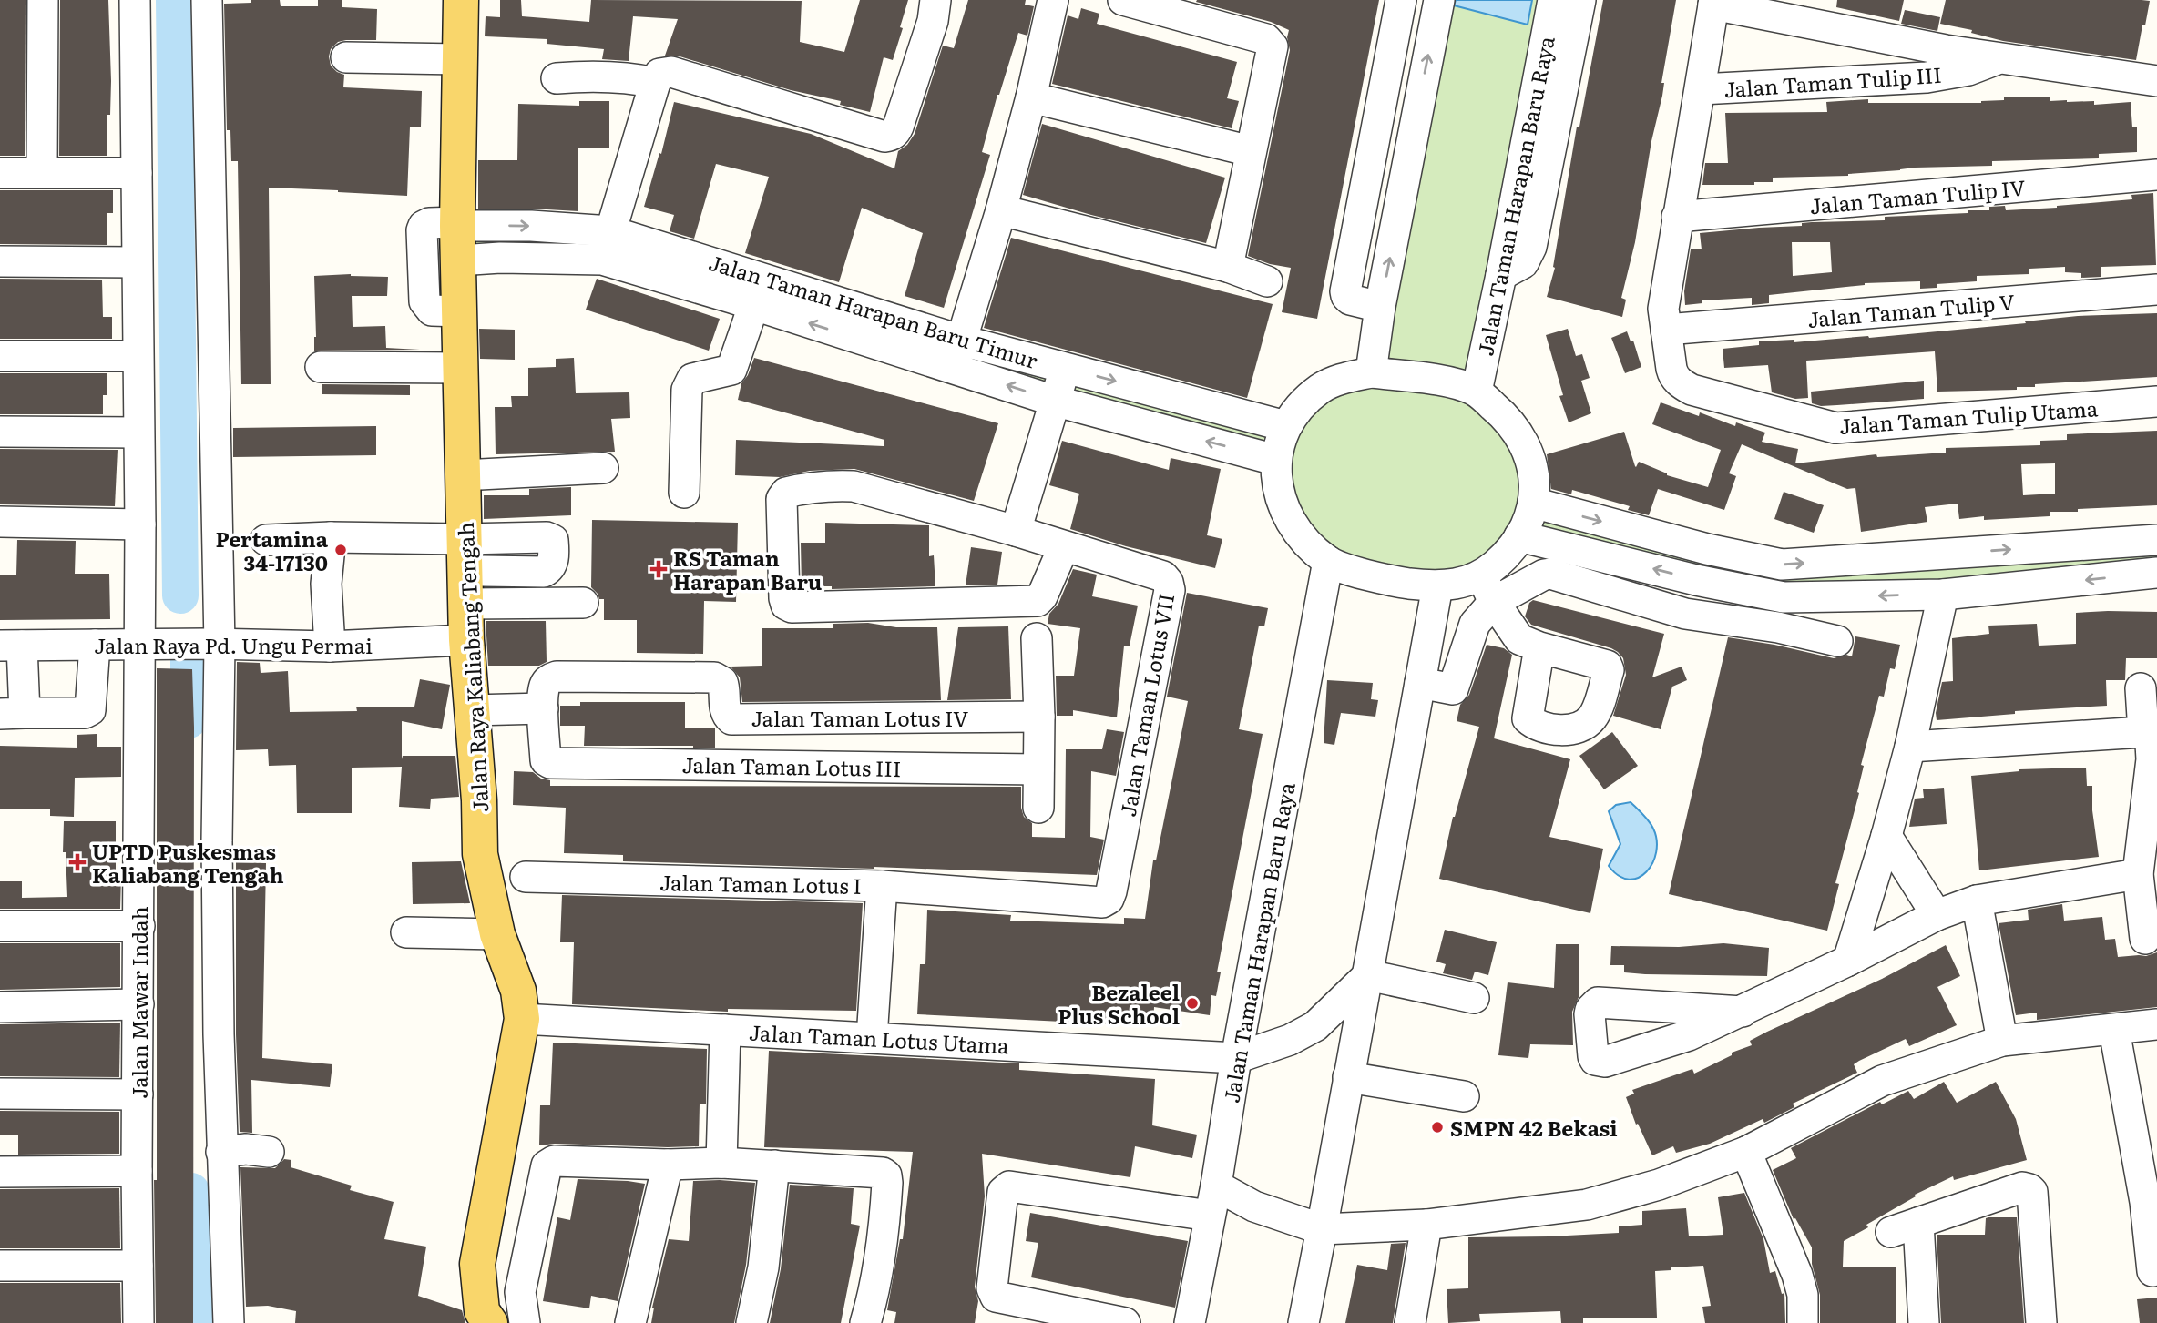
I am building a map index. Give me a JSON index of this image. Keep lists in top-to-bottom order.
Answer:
{
  "streets": {
    "main road": ["Jalan Raya Kaliabang Tengah"],
    "street": [
      "Jalan Taman Tulip III",
      "Jalan Taman Harapan Baru Raya",
      "Jalan Taman Tulip IV",
      "Jalan Taman Tulip V",
      "Jalan Taman Harapan Baru Timur",
      "Jalan Taman Tulip Utama",
      "Jalan Raya Pd. Ungu Permai",
      "Jalan Taman Lotus VII",
      "Jalan Taman Lotus IV",
      "Jalan Taman Lotus III",
      "Jalan Taman Lotus I",
      "Jalan Mawar Indah",
      "Jalan Taman Lotus Utama"
    ]
  },
  "crossings": [
    ["Jalan Taman Tulip III", "Jalan Taman Tulip Utama"],
    ["Jalan Taman Harapan Baru Raya", "Jalan Taman Lotus Utama"],
    ["Jalan Taman Tulip IV", "Jalan Taman Tulip Utama"],
    ["Jalan Taman Tulip V", "Jalan Taman Tulip Utama"],
    ["Jalan Taman Harapan Baru Timur", "Jalan Raya Kaliabang Tengah"],
    ["Jalan Raya Pd. Ungu Permai", "Jalan Raya Kaliabang Tengah"],
    ["Jalan Raya Pd. Ungu Permai", "Jalan Mawar Indah"],
    ["Jalan Raya Kaliabang Tengah", "Jalan Taman Lotus Utama"],
    ["Jalan Taman Lotus VII", "Jalan Taman Lotus I"],
    ["Jalan Taman Lotus IV", "Jalan Taman Lotus III"],
    ["Jalan Taman Lotus I", "Jalan Taman Lotus Utama"]
  ],
  "places": {
    "other": ["Pertamina 34-17130", "Bezaleel Plus School", "SMPN 42 Bekasi"],
    "health": ["RS Taman Harapan Baru", "UPTD Puskesmas Kaliabang Tengah"]
  }
}
